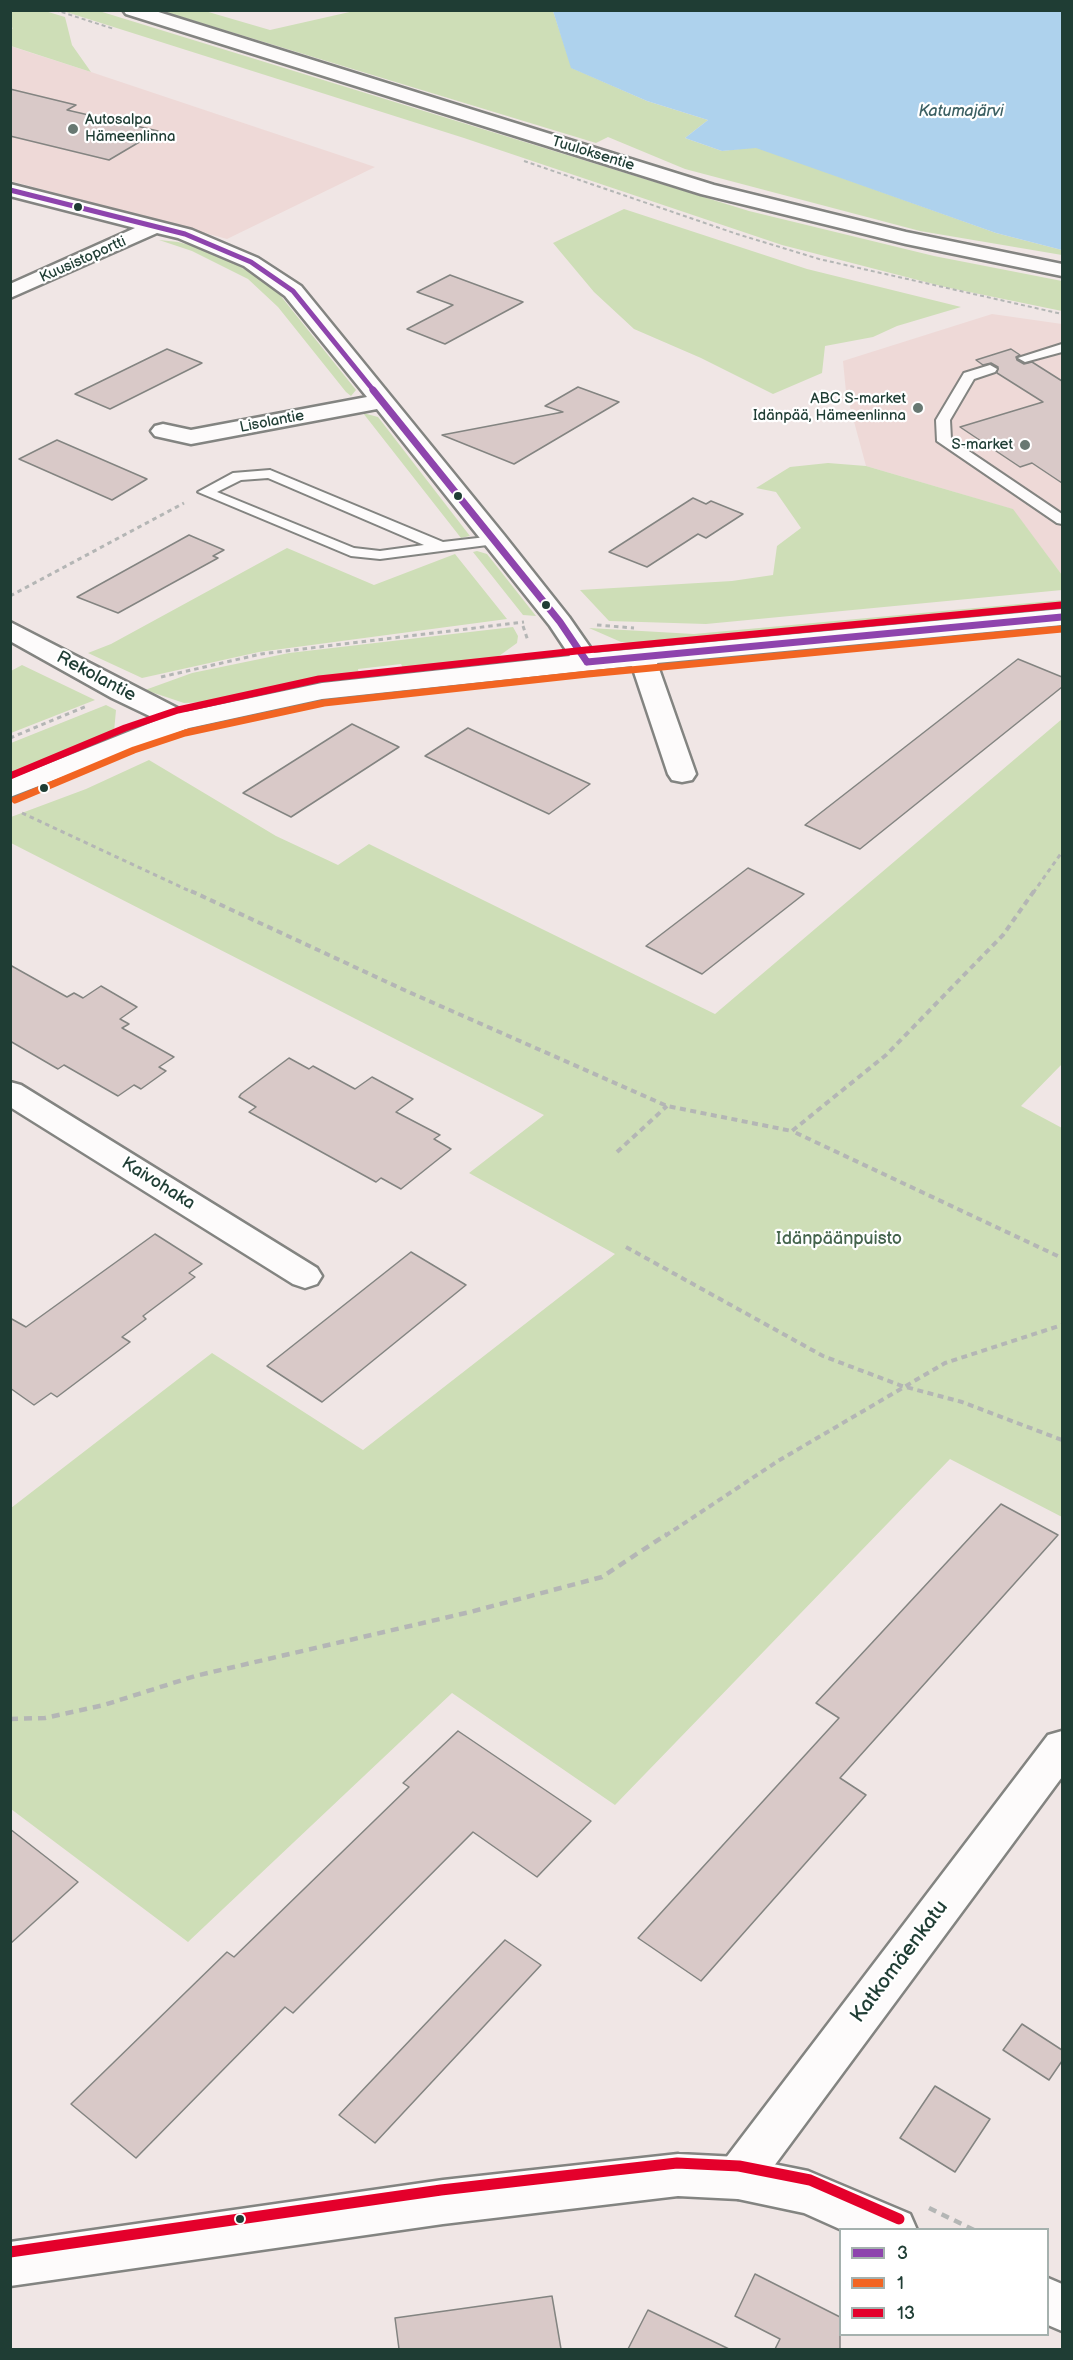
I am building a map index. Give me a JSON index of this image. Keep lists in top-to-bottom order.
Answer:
{
  "streets": {
    "main road": [
      "Tuuloksentie",
      "Kuusistoportti",
      "Lisolantie",
      "Rekolantie",
      "Kaivohaka",
      "Katkomäenkatu"
    ]
  },
  "water": ["Katumajärvi"],
  "parks": ["Idänpäänpuisto"],
  "places": ["Autosalpa Hämeenlinna", "ABC S-market Idänpää, Hämeenlinna", "S-market"],
  "lines": ["transit line 3", "transit line 13", "transit line 1"],
  "legend": ["3", "1", "13"]
}
